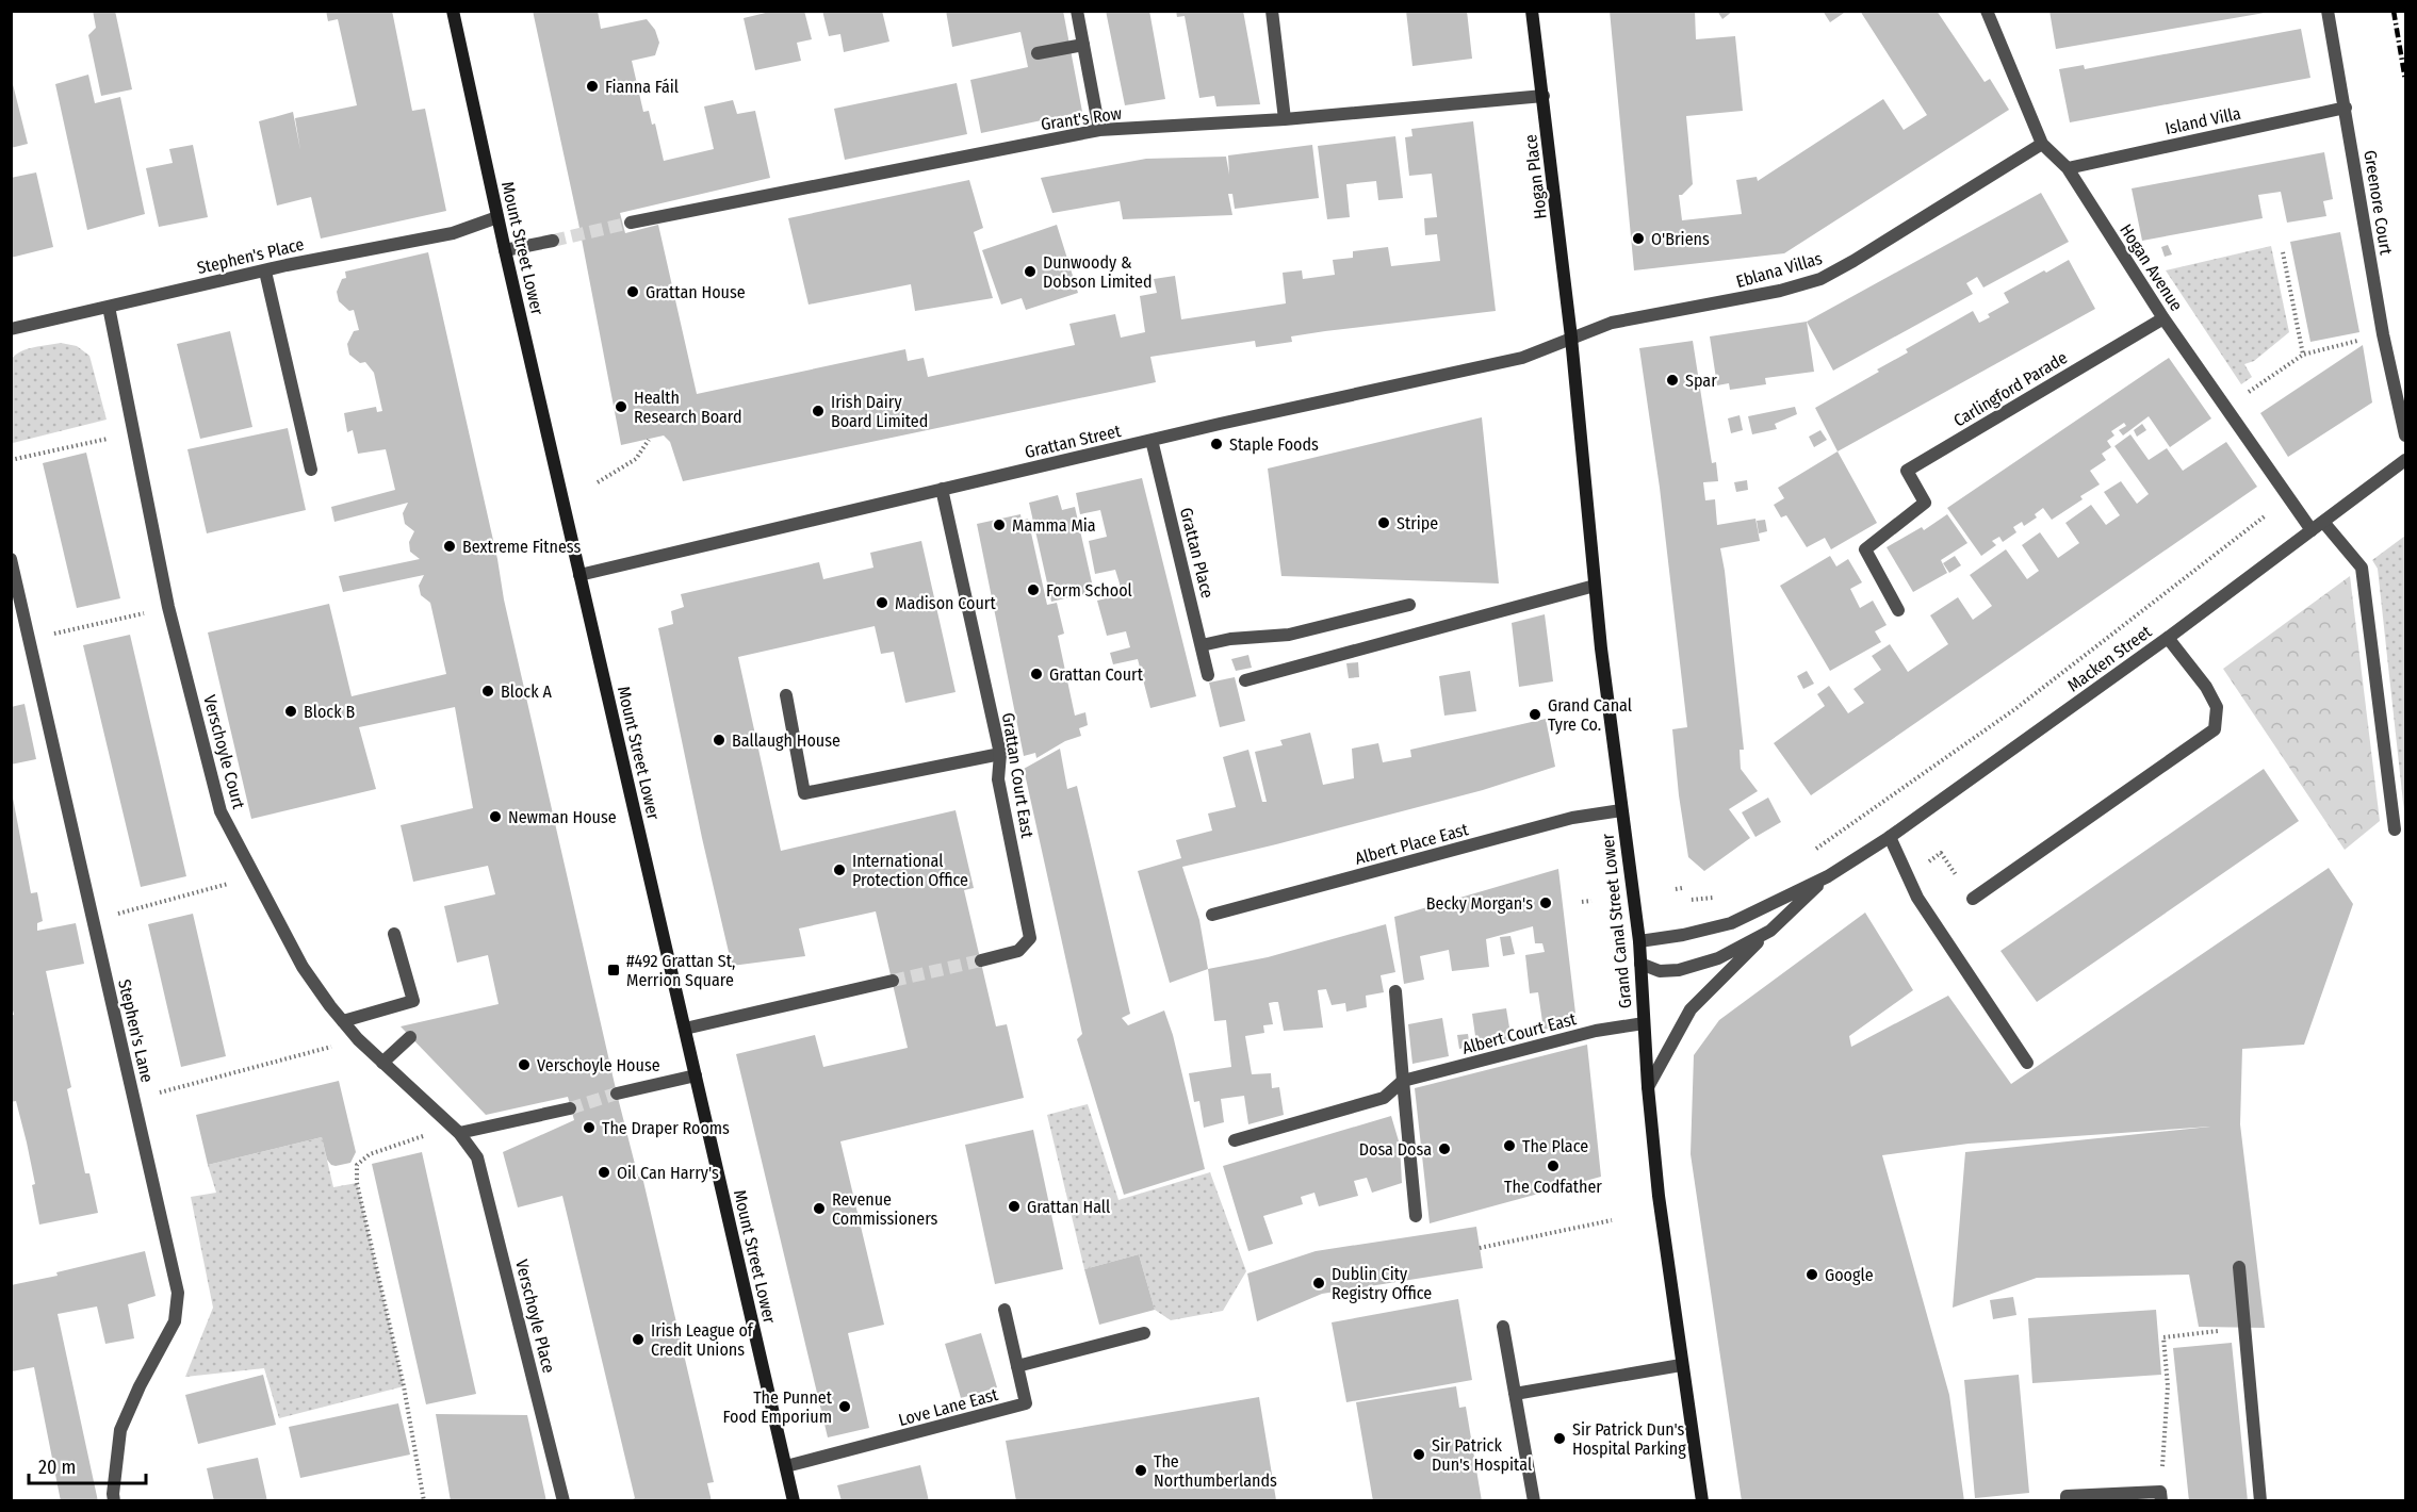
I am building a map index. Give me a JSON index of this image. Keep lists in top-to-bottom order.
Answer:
{
  "streets": {
    "main road": ["Hogan Place", "Mount Street Lower", "Grand Canal Street Lower"],
    "street": [
      "Grant's Row",
      "Island Villa",
      "Greenore Court",
      "Stephen's Place",
      "Hogan Avenue",
      "Eblana Villas",
      "Carlingford Parade",
      "Grattan Street",
      "Grattan Place",
      "Macken Street",
      "Verschoyle Court",
      "Grattan Court East",
      "Albert Place East",
      "Stephen's Lane",
      "Albert Court East",
      "Verschoyle Place",
      "Love Lane East"
    ]
  },
  "crossings": [
    ["Grant's Row", "Hogan Place"],
    ["Island Villa", "Greenore Court"],
    ["Island Villa", "Hogan Avenue"],
    ["Hogan Place", "Eblana Villas"],
    ["Hogan Place", "Grattan Street"],
    ["Hogan Place", "Grand Canal Street Lower"],
    ["Mount Street Lower", "Stephen's Place"],
    ["Mount Street Lower", "Grattan Street"],
    ["Mount Street Lower", "Love Lane East"],
    ["Stephen's Place", "Verschoyle Court"],
    ["Hogan Avenue", "Eblana Villas"],
    ["Hogan Avenue", "Carlingford Parade"],
    ["Hogan Avenue", "Macken Street"],
    ["Eblana Villas", "Grattan Street"],
    ["Eblana Villas", "Grand Canal Street Lower"],
    ["Grattan Street", "Grattan Place"],
    ["Grattan Street", "Grattan Court East"],
    ["Grattan Street", "Grand Canal Street Lower"],
    ["Macken Street", "Grand Canal Street Lower"],
    ["Verschoyle Court", "Verschoyle Place"],
    ["Albert Place East", "Grand Canal Street Lower"],
    ["Grand Canal Street Lower", "Albert Court East"]
  ],
  "places": {
    "other": [
      "Fianna Fáil",
      "O'Briens",
      "Dunwoody & Dobson Limited",
      "Grattan House",
      "Spar",
      "Health Research Board",
      "Irish Dairy Board Limited",
      "Staple Foods",
      "Stripe",
      "Mamma Mia",
      "Bextreme Fitness",
      "Form School",
      "Madison Court",
      "Grattan Court",
      "Block A",
      "Block B",
      "Grand Canal Tyre Co.",
      "Ballaugh House",
      "Newman House",
      "International Protection Office",
      "Becky Morgan's",
      "Verschoyle House",
      "The Draper Rooms",
      "The Place",
      "Dosa Dosa",
      "The Codfather",
      "Oil Can Harry's",
      "Grattan Hall",
      "Revenue Commissioners",
      "Google",
      "Dublin City Registry Office",
      "Irish League of Credit Unions",
      "The Punnet Food Emporium",
      "Sir Patrick Dun's Hospital Parking",
      "Sir Patrick Dun's Hospital",
      "The Northumberlands"
    ],
    "transit": ["#492 Grattan St, Merrion Square"]
  },
  "scale_bar": "20 m"
}
